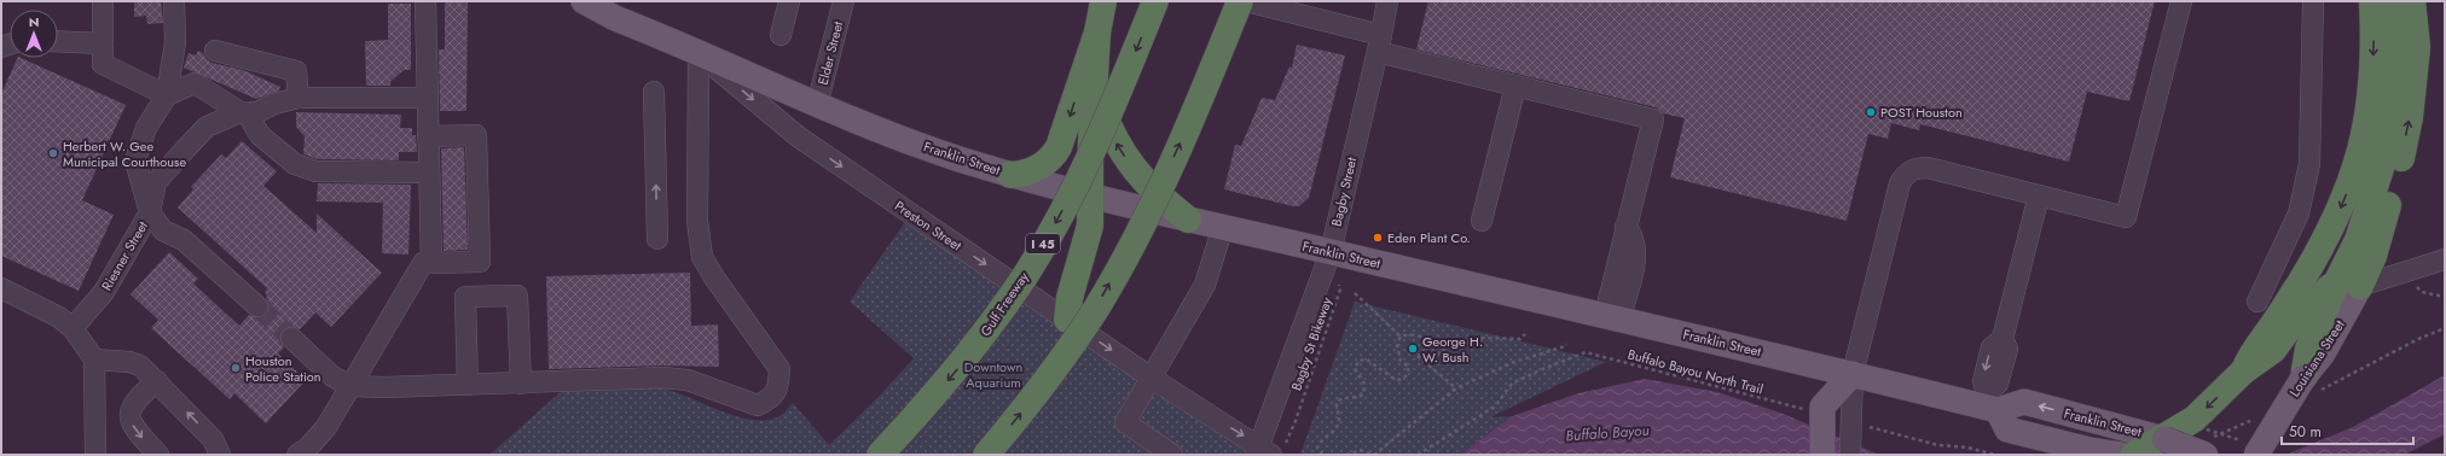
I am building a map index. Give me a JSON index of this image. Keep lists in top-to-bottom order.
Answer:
{
  "streets": {
    "highway": ["I 45", "Gulf Freeway"],
    "main road": ["Franklin Street", "Preston Street", "Louisiana Street"],
    "street": ["Elder Street", "Bagby Street", "Riesner Street"],
    "path": ["Bagby St Bikeway", "Buffalo Bayou North Trail"]
  },
  "crossings": [
    ["Elder Street", "Franklin Street"],
    ["Franklin Street", "Bagby Street"],
    ["Franklin Street", "Preston Street"],
    ["Franklin Street", "Bagby St Bikeway"],
    ["Bagby Street", "Preston Street"],
    ["Bagby Street", "Bagby St Bikeway"],
    ["Preston Street", "Bagby St Bikeway"]
  ],
  "one_way": ["Preston Street"],
  "water": ["Buffalo Bayou"],
  "parks": ["Downtown Aquarium"],
  "places": [
    "POST Houston",
    "Herbert W. Gee Municipal Courthouse",
    "Eden Plant Co.",
    "George H. W. Bush",
    "Houston Police Station"
  ],
  "scale_bar": "50 m",
  "north": "top"
}
